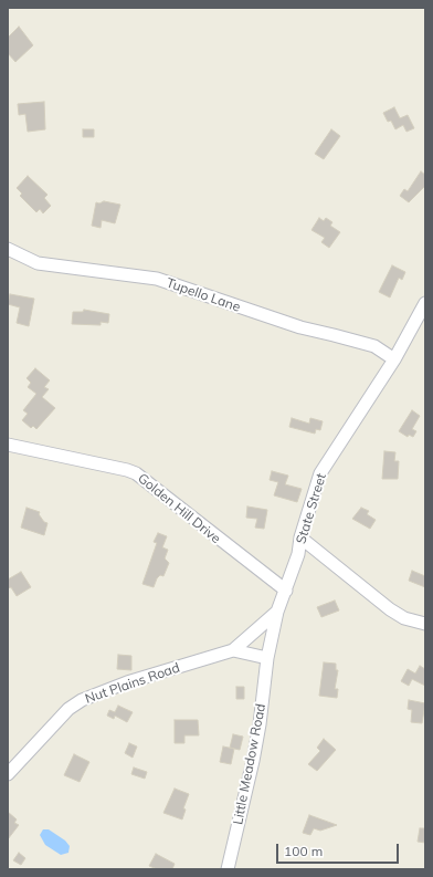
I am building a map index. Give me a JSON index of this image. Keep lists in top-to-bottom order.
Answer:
{
  "streets": {
    "street": [
      "Tupello Lane",
      "Golden Hill Drive",
      "State Street",
      "Nut Plains Road",
      "Little Meadow Road"
    ]
  },
  "crossings": [
    ["Tupello Lane", "State Street"],
    ["Golden Hill Drive", "State Street"],
    ["State Street", "Nut Plains Road"],
    ["State Street", "Little Meadow Road"],
    ["Nut Plains Road", "Little Meadow Road"]
  ],
  "scale_bar": "100 m"
}
